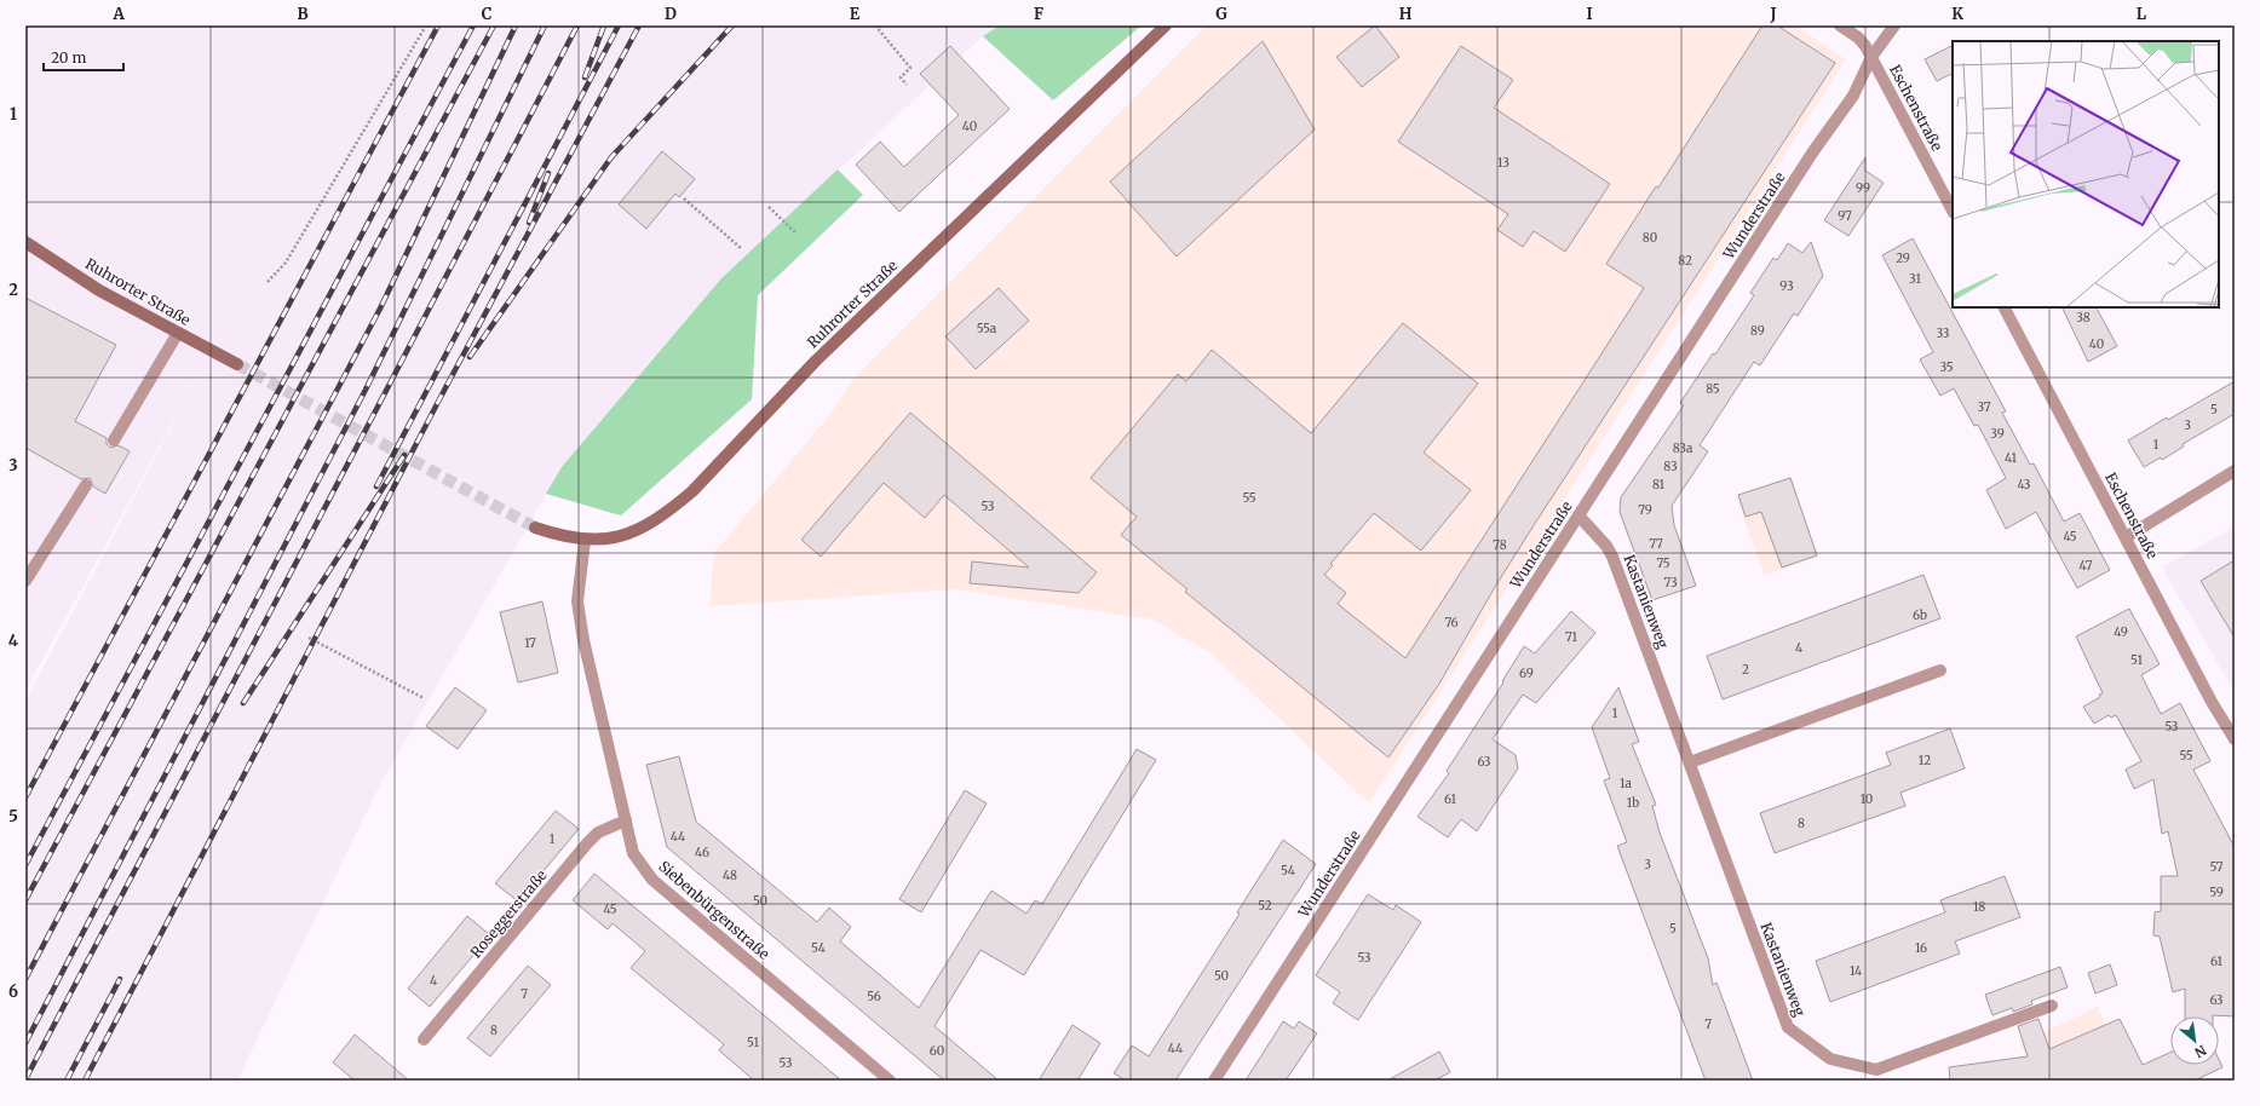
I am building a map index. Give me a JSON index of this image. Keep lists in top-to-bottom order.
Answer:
{
  "streets": {
    "main road": ["Ruhrorter Straße"],
    "street": [
      "Eschenstraße",
      "Wunderstraße",
      "Kastanienweg",
      "Siebenbürgenstraße",
      "Roseggerstraße"
    ]
  },
  "crossings": [
    ["Eschenstraße", "Wunderstraße"],
    ["Wunderstraße", "Kastanienweg"],
    ["Ruhrorter Straße", "Siebenbürgenstraße"],
    ["Siebenbürgenstraße", "Roseggerstraße"]
  ],
  "house_numbers": [
    "40",
    "13",
    "99",
    "97",
    "80",
    "29",
    "82",
    "31",
    "93",
    "38",
    "55a",
    "89",
    "33",
    "40",
    "35",
    "85",
    "37",
    "5",
    "3",
    "39",
    "1",
    "83a",
    "41",
    "83",
    "81",
    "43",
    "55",
    "53",
    "79",
    "45",
    "77",
    "78",
    "75",
    "47",
    "73",
    "6b",
    "76",
    "49",
    "71",
    "17",
    "4",
    "51",
    "2",
    "69",
    "1",
    "53",
    "55",
    "12",
    "63",
    "1a",
    "61",
    "10",
    "1b",
    "8",
    "44",
    "1",
    "46",
    "3",
    "57",
    "54",
    "48",
    "59",
    "50",
    "52",
    "18",
    "45",
    "5",
    "54",
    "16",
    "53",
    "61",
    "14",
    "50",
    "4",
    "7",
    "56",
    "63",
    "7",
    "8",
    "51",
    "44",
    "60",
    "53"
  ],
  "scale_bar": "20 m",
  "north": "bottom right",
  "grid": {
    "columns": [
      "A",
      "B",
      "C",
      "D",
      "E",
      "F",
      "G",
      "H",
      "I",
      "J",
      "K",
      "L"
    ],
    "rows": [
      "1",
      "2",
      "3",
      "4",
      "5",
      "6"
    ]
  }
}
